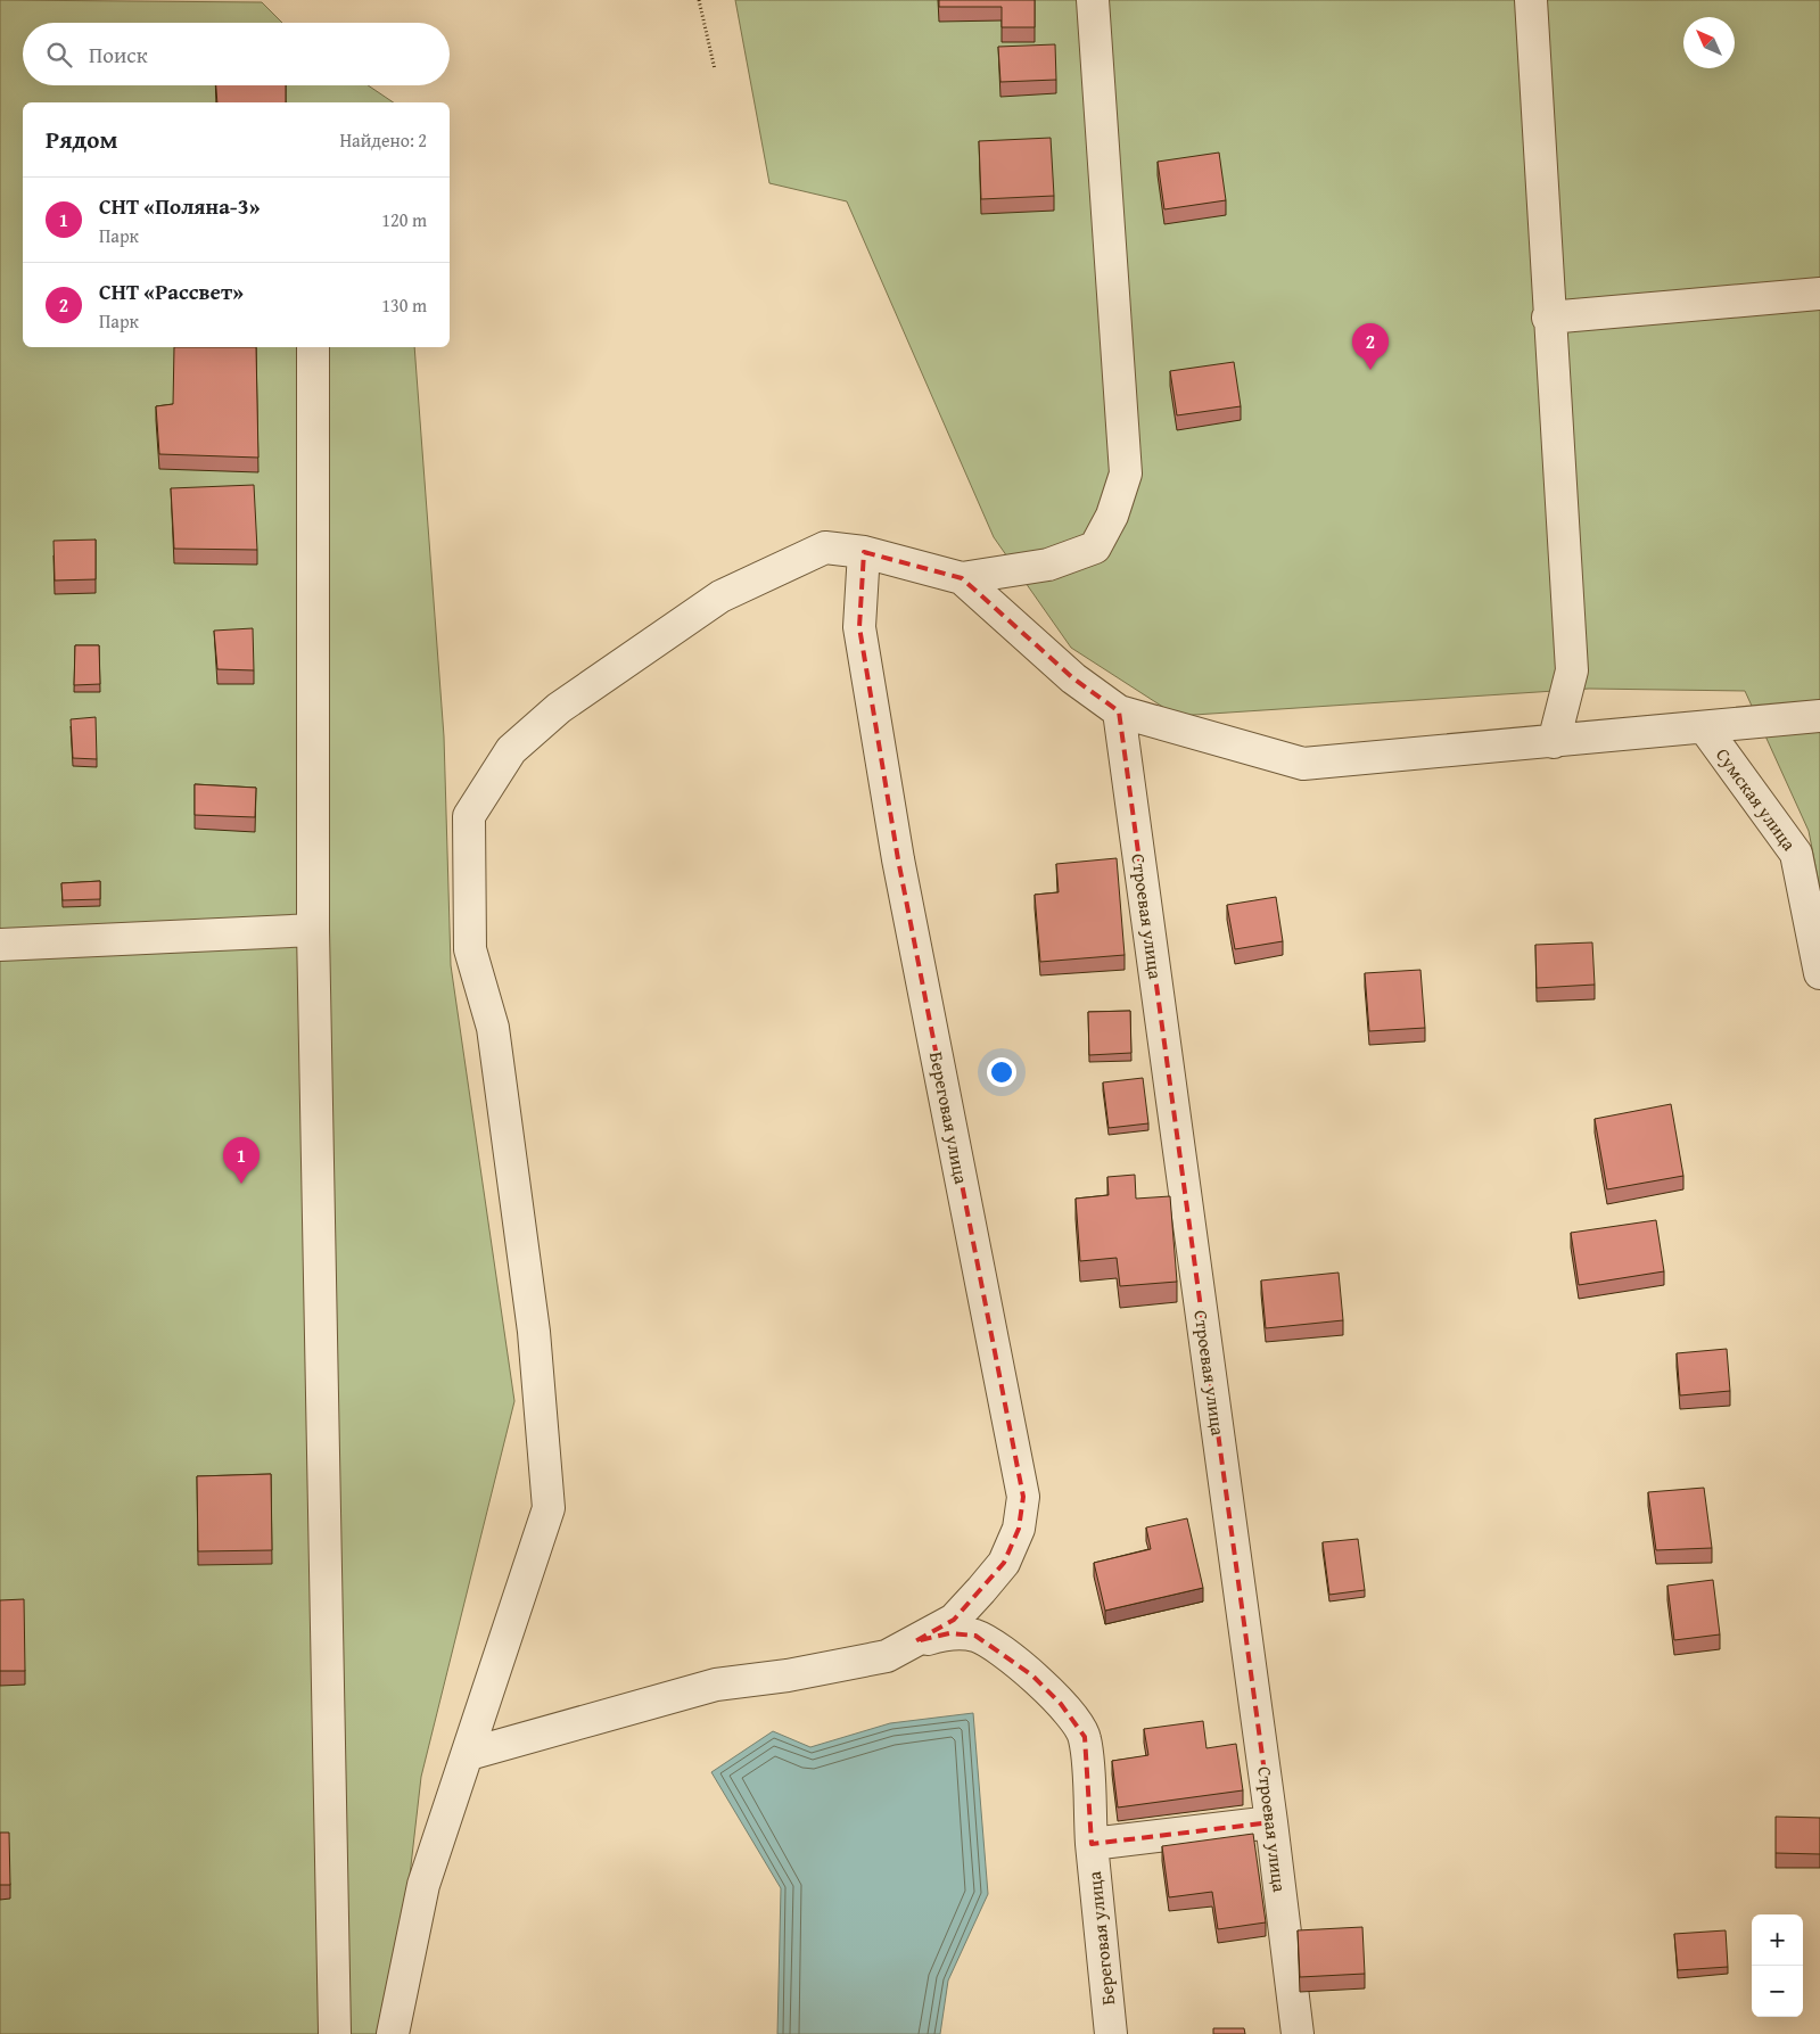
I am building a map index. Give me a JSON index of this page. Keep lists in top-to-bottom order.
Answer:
{
  "streets": {
    "street": ["Сумская улица", "Строевая улица", "Береговая улица"]
  },
  "north": "top left",
  "page": {
    "search": "Поиск",
    "heading": ["Рядом", "Найдено: 2"],
    "list": [
      {
        "mark": "1",
        "name": "СНТ «Поляна-3»",
        "note": "Парк",
        "value": "120 m"
      },
      {
        "mark": "2",
        "name": "СНТ «Рассвет»",
        "note": "Парк",
        "value": "130 m"
      }
    ],
    "pins": ["2", "1"],
    "map_buttons": ["+", "−"]
  }
}
